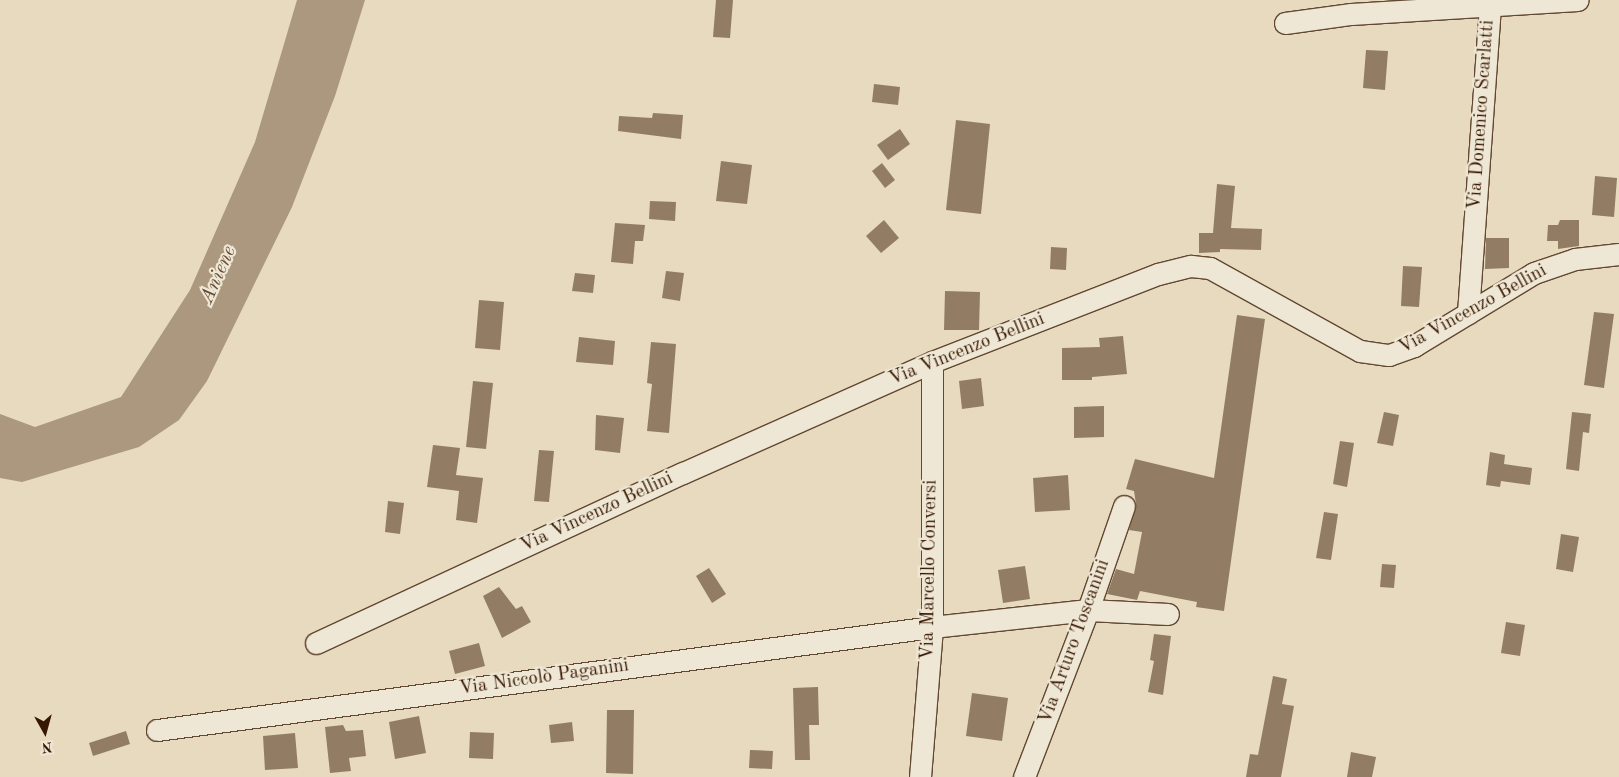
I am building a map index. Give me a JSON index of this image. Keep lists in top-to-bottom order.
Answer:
{
  "streets": {
    "street": [
      "Via Domenico Scarlatti",
      "Via Vincenzo Bellini",
      "Via Marcello Conversi",
      "Via Arturo Toscanini",
      "Via Niccolò Paganini"
    ]
  },
  "crossings": [
    ["Via Domenico Scarlatti", "Via Vincenzo Bellini"],
    ["Via Vincenzo Bellini", "Via Marcello Conversi"],
    ["Via Marcello Conversi", "Via Niccolò Paganini"],
    ["Via Arturo Toscanini", "Via Niccolò Paganini"]
  ],
  "water": ["Aniene"],
  "north": "bottom"
}
